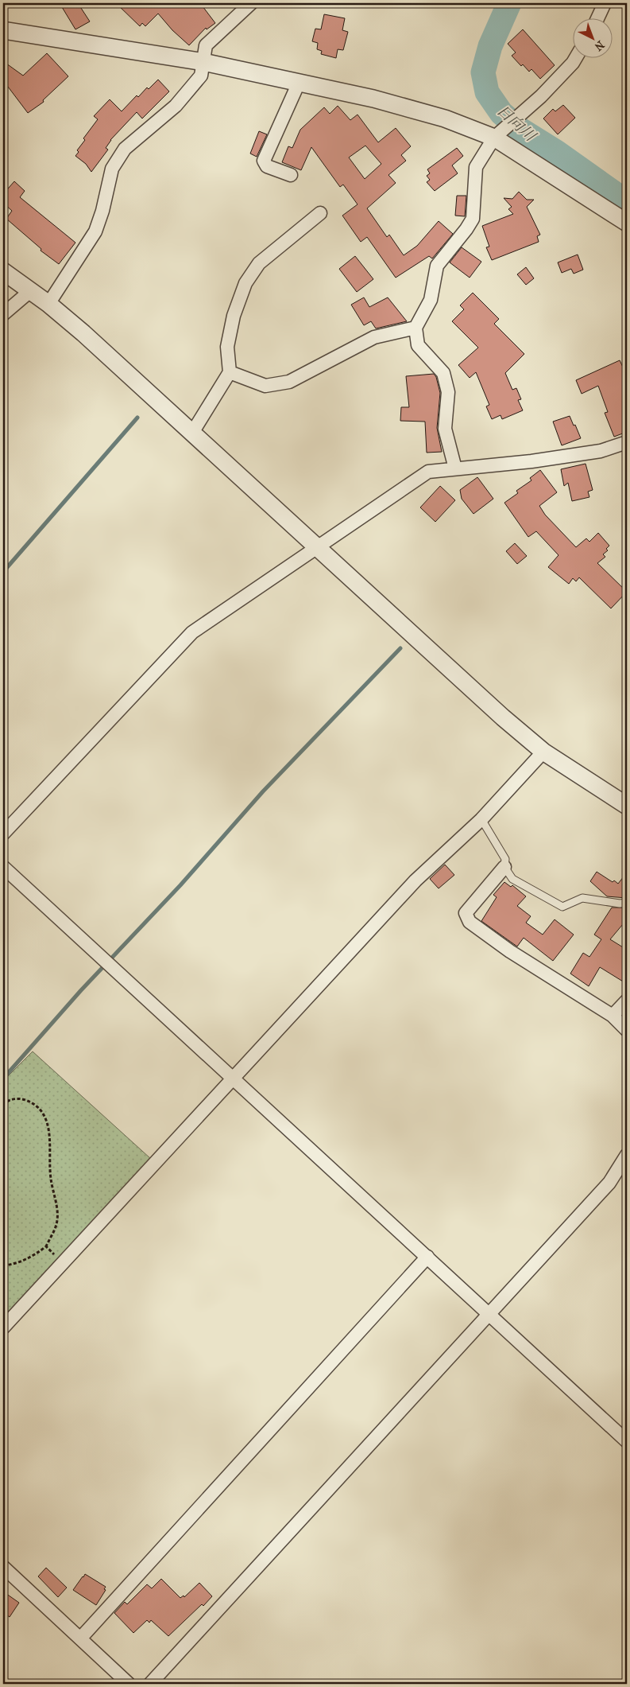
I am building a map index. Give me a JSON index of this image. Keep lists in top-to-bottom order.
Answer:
{
  "water": ["日向川"],
  "north": "bottom right"
}
